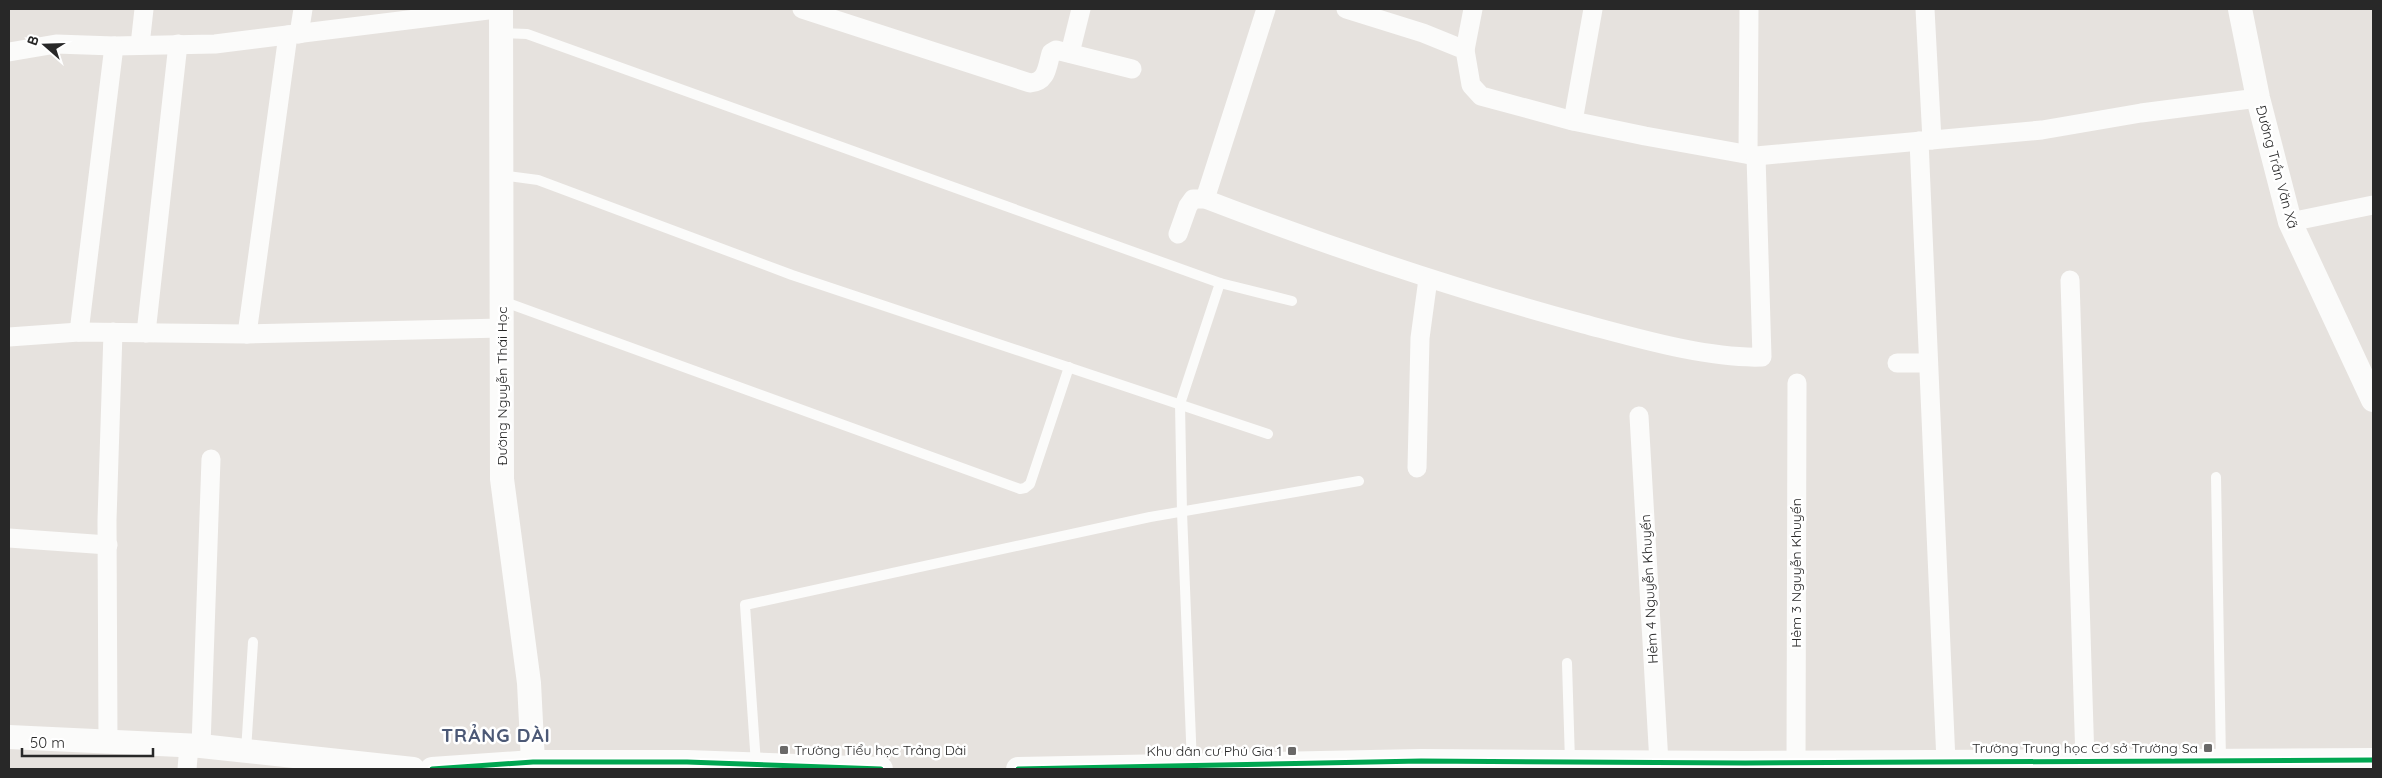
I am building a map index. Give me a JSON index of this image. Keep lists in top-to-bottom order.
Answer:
{
  "streets": {
    "street": [
      "Đường Trần Văn Xã",
      "Đường Nguyễn Thái Học",
      "Hẻm 3 Nguyễn Khuyến",
      "Hẻm 4 Nguyễn Khuyến"
    ]
  },
  "districts": ["TRẢNG DÀI"],
  "places": {
    "transit": ["Trường Trung học Cơ sở Trường Sa", "Trường Tiểu học Trảng Dài", "Khu dân cư Phú Gia 1"]
  },
  "scale_bar": "50 m",
  "north": "left"
}
